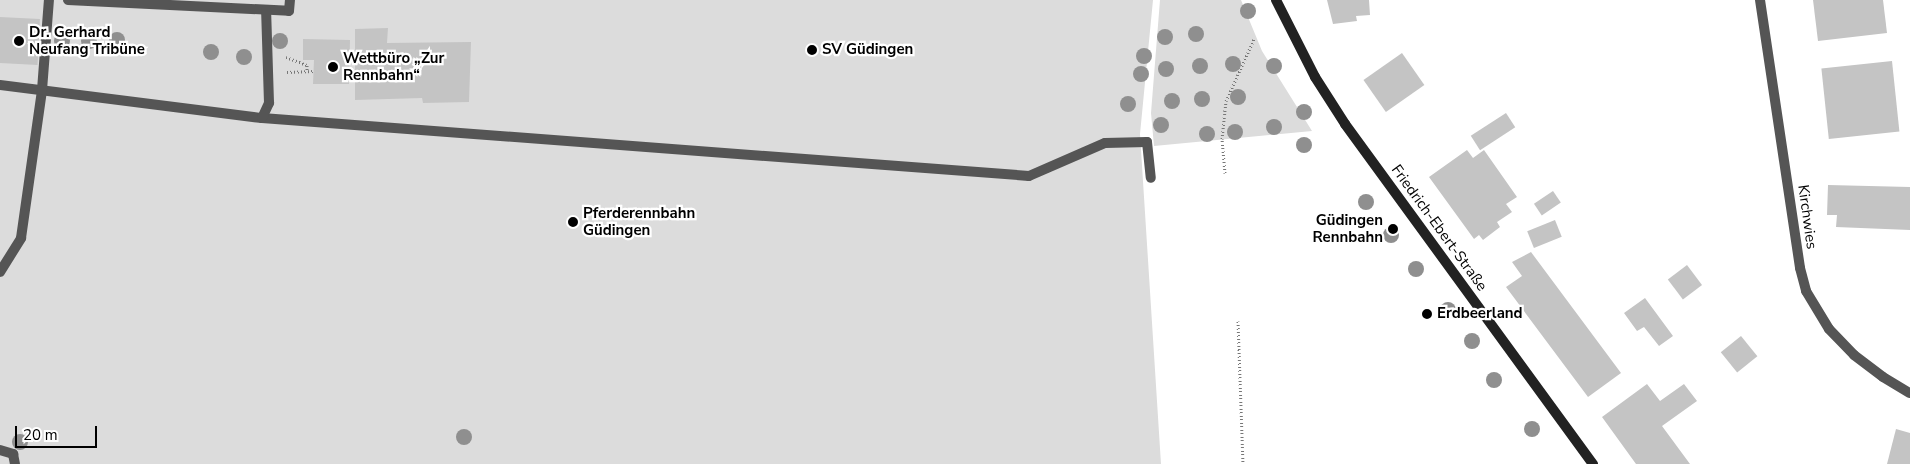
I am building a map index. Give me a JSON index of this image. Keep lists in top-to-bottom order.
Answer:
{
  "streets": {
    "main road": ["Friedrich-Ebert-Straße"],
    "street": ["Kirchwies"]
  },
  "places": [
    "Dr. Gerhard Neufang Tribüne",
    "SV Güdingen",
    "Wettbüro „Zur Rennbahn“",
    "Pferderennbahn Güdingen",
    "Güdingen Rennbahn",
    "Erdbeerland"
  ],
  "scale_bar": "20 m"
}
